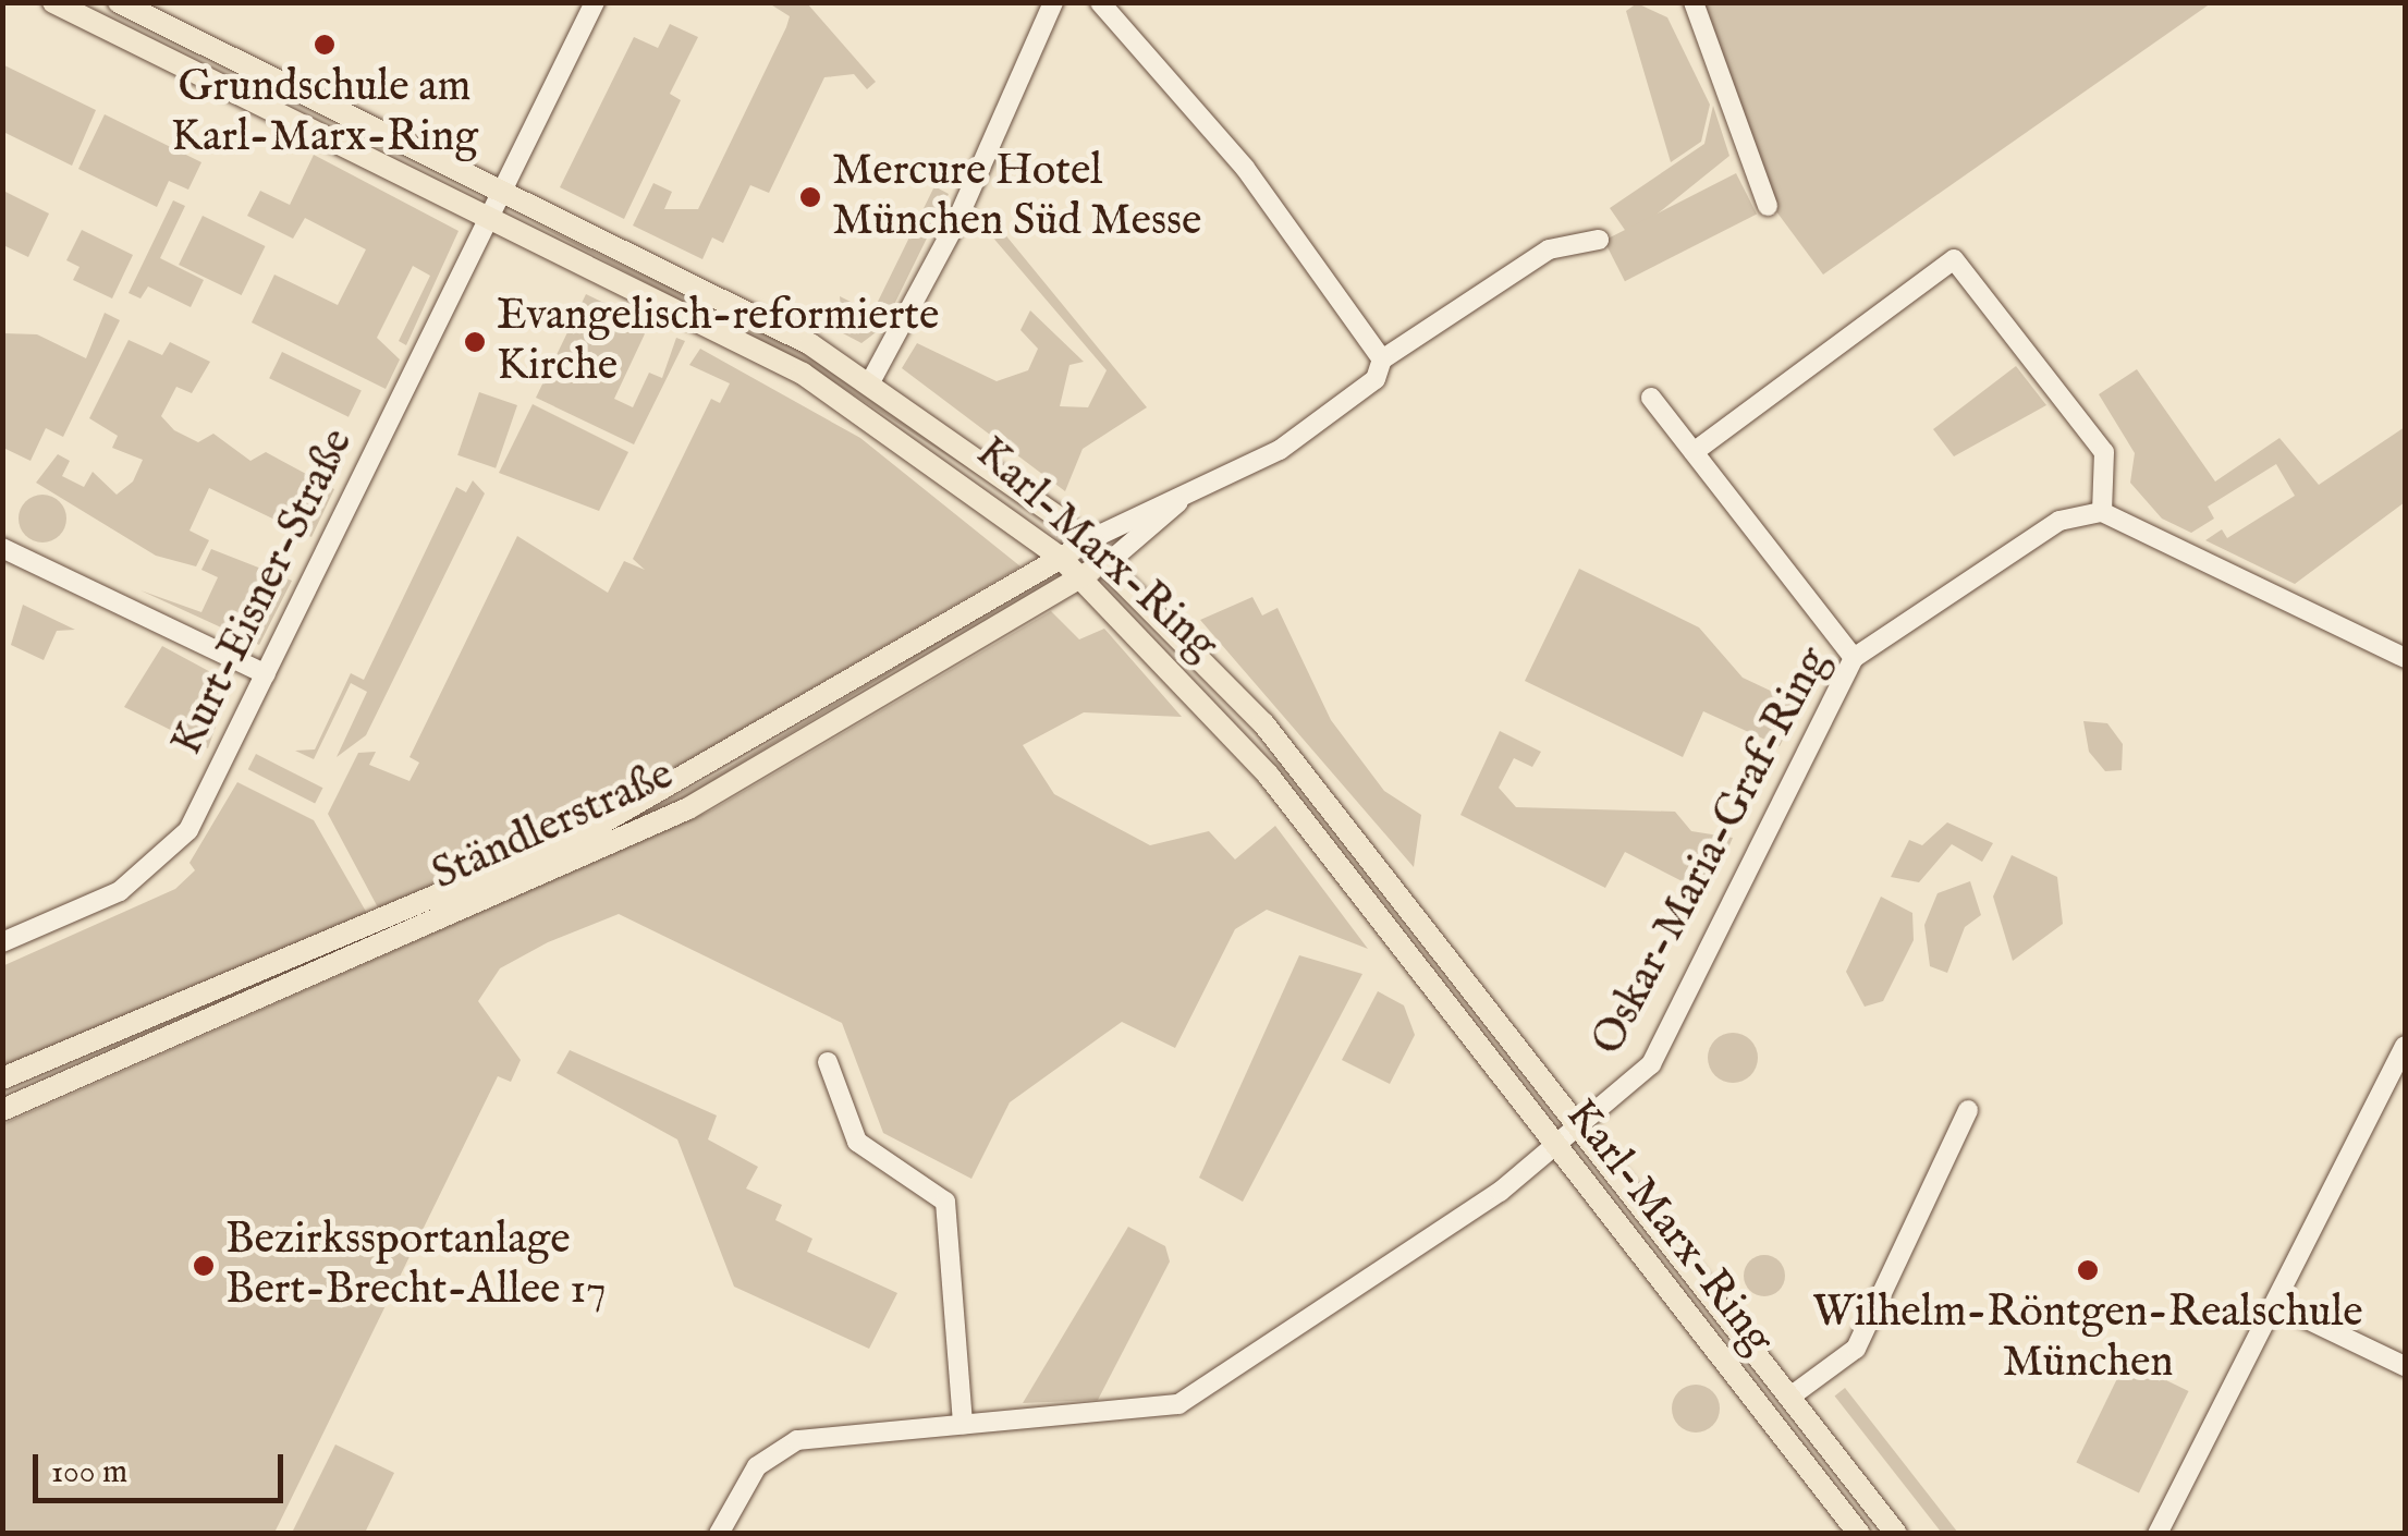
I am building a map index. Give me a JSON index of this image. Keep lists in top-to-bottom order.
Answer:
{
  "streets": {
    "main road": ["Karl-Marx-Ring", "Ständlerstraße"],
    "street": ["Kurt-Eisner-Straße", "Oskar-Maria-Graf-Ring"]
  },
  "crossings": [
    ["Karl-Marx-Ring", "Kurt-Eisner-Straße"],
    ["Karl-Marx-Ring", "Ständlerstraße"],
    ["Karl-Marx-Ring", "Oskar-Maria-Graf-Ring"]
  ],
  "places": [
    "Grundschule am Karl-Marx-Ring",
    "Mercure Hotel München Süd Messe",
    "Evangelisch-reformierte Kirche",
    "Bezirkssportanlage Bert-Brecht-Allee 17",
    "Wilhelm-Röntgen-Realschule München"
  ],
  "scale_bar": "100 m"
}
